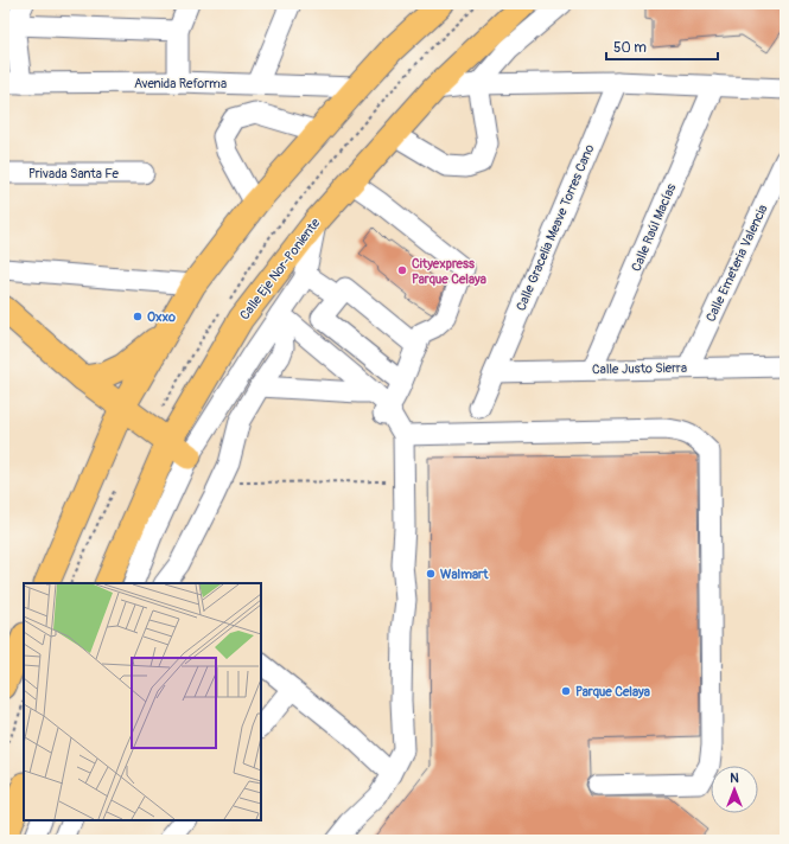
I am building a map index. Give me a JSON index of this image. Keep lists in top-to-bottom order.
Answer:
{
  "streets": {
    "main road": ["Calle Eje Nor-Poniente"],
    "street": [
      "Avenida Reforma",
      "Privada Santa Fe",
      "Calle Gracelia Meave Torres Cano",
      "Calle Raúl Macías",
      "Calle Emeteria Valencia",
      "Calle Justo Sierra"
    ]
  },
  "crossings": [
    ["Calle Gracelia Meave Torres Cano", "Calle Justo Sierra"],
    ["Calle Raúl Macías", "Calle Justo Sierra"],
    ["Calle Emeteria Valencia", "Calle Justo Sierra"]
  ],
  "places": [
    "Cityexpress Parque Celaya",
    "Oxxo",
    "Walmart",
    "Parque Celaya"
  ],
  "scale_bar": "50 m",
  "north": "top"
}
